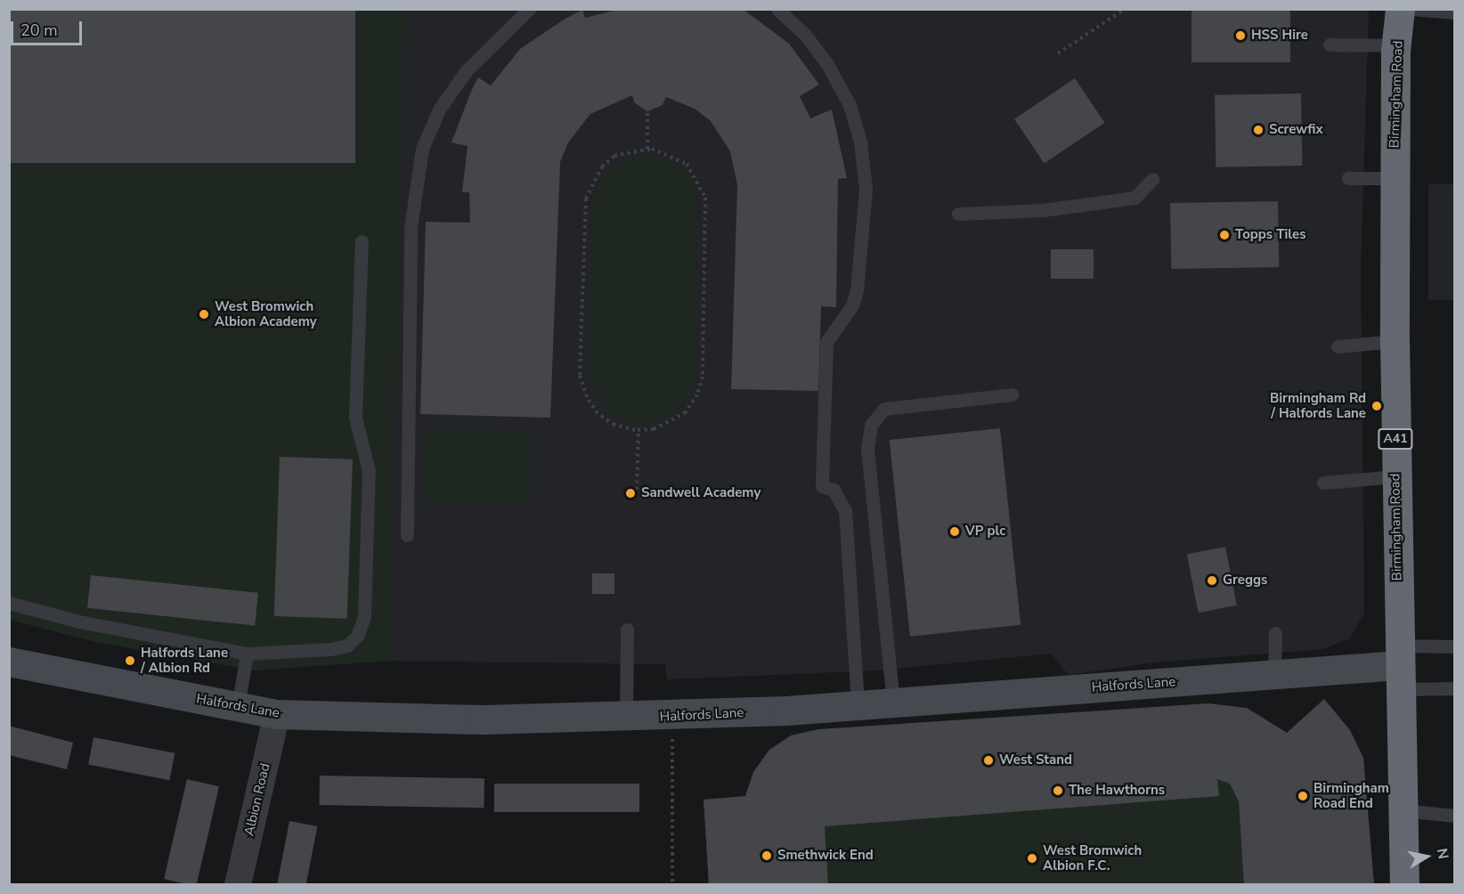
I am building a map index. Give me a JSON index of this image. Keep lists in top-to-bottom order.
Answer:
{
  "streets": {
    "highway": ["Birmingham Road", "A41"],
    "street": ["Halfords Lane", "Albion Road"]
  },
  "crossings": [
    ["Birmingham Road", "Halfords Lane"],
    ["Halfords Lane", "Albion Road"]
  ],
  "places": [
    "HSS Hire",
    "Screwfix",
    "Topps Tiles",
    "West Bromwich Albion Academy",
    "Birmingham Rd / Halfords Lane",
    "Sandwell Academy",
    "VP plc",
    "Greggs",
    "Halfords Lane / Albion Rd",
    "West Stand",
    "The Hawthorns",
    "Birmingham Road End",
    "Smethwick End",
    "West Bromwich Albion F.C."
  ],
  "scale_bar": "20 m",
  "north": "right"
}
